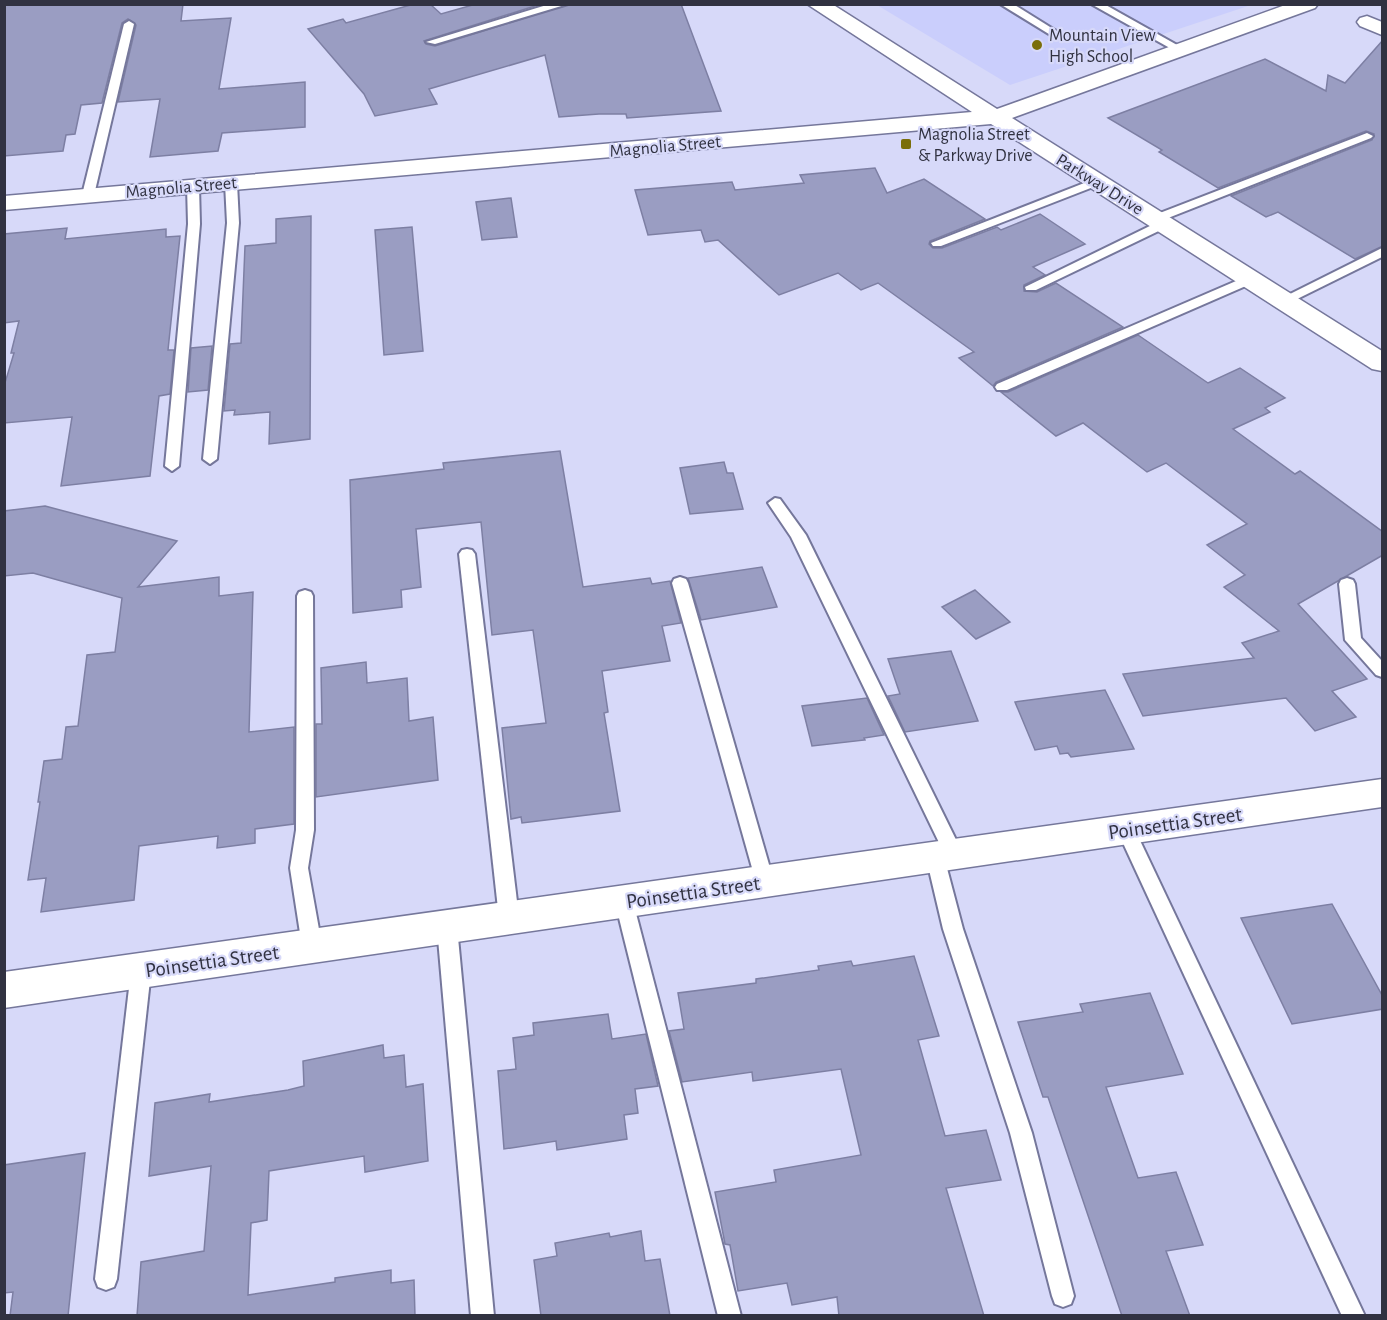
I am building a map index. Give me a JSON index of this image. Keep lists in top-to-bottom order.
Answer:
{
  "streets": {
    "street": ["Magnolia Street", "Parkway Drive", "Poinsettia Street"]
  },
  "crossings": [
    ["Magnolia Street", "Parkway Drive"]
  ],
  "places": {
    "other": ["Mountain View High School"],
    "transit": ["Magnolia Street & Parkway Drive"]
  }
}
